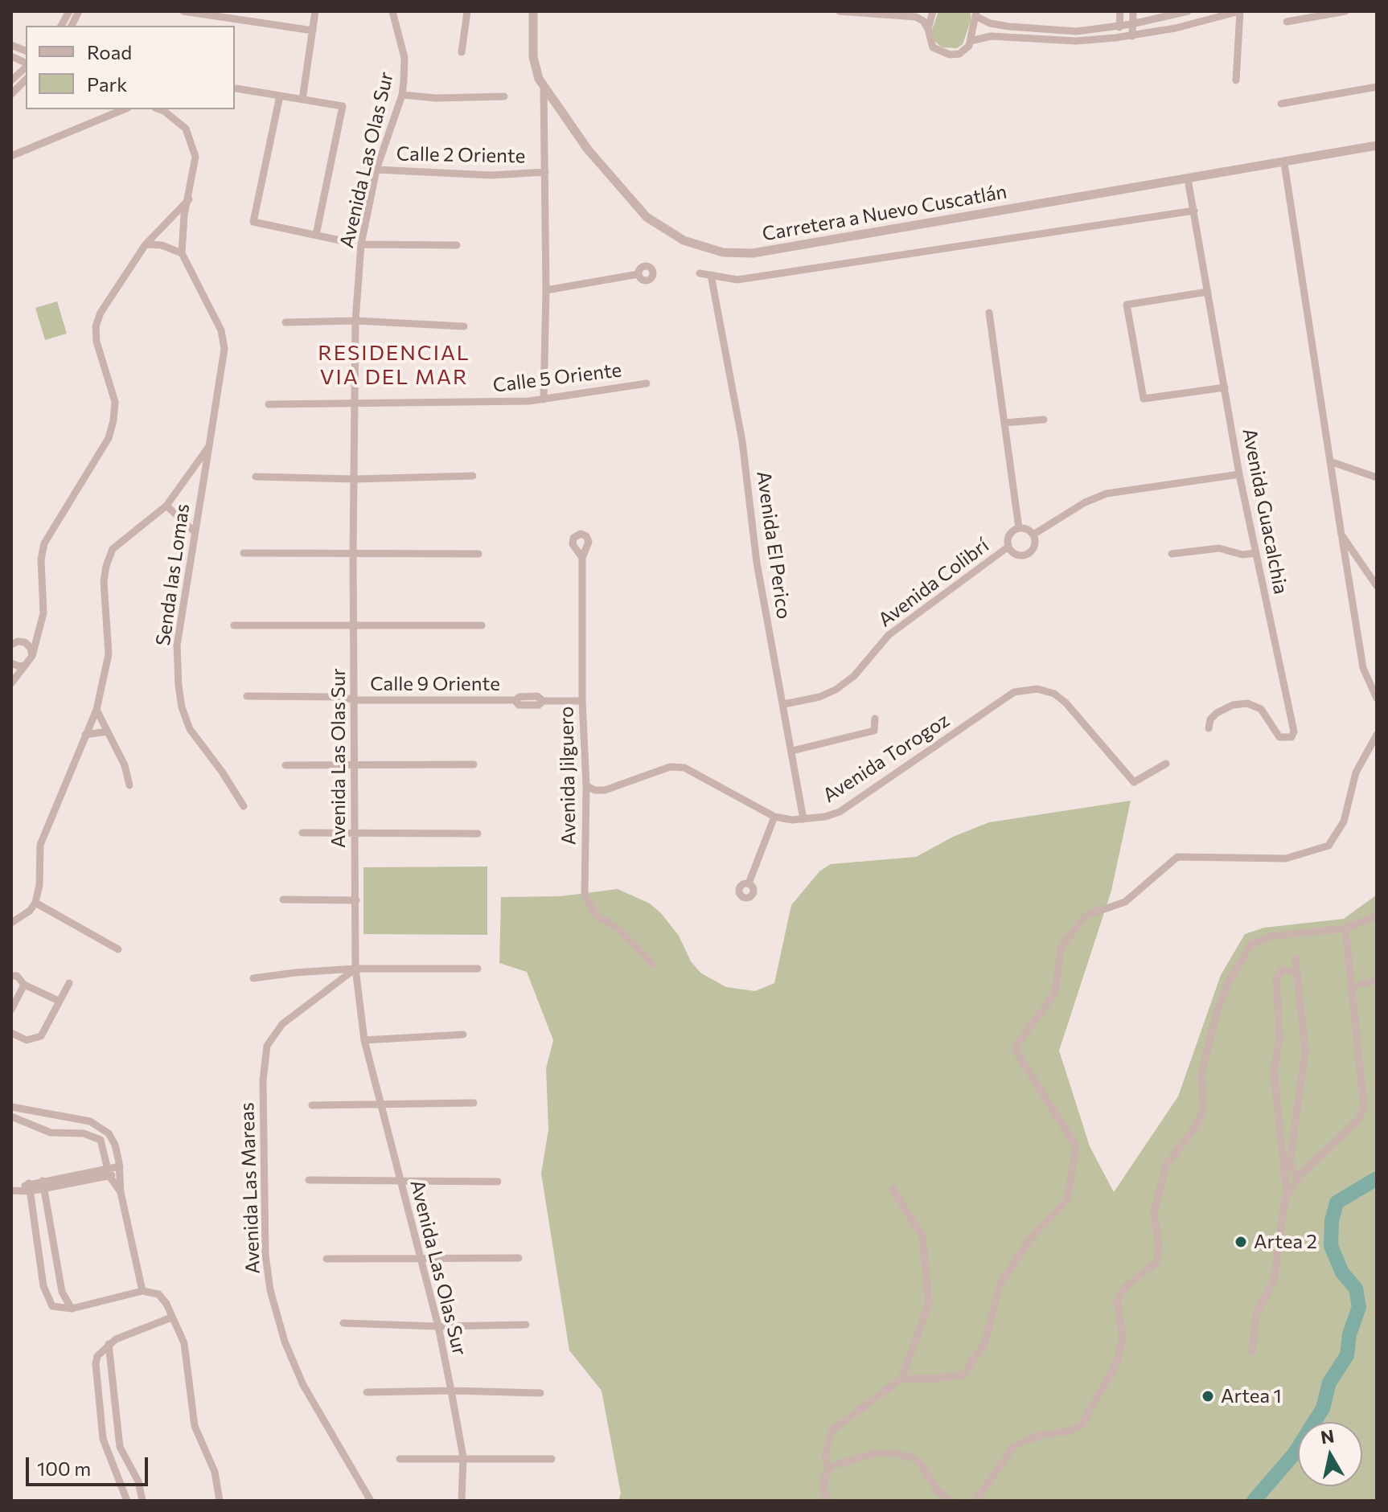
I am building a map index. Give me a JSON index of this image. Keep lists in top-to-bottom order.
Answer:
{
  "streets": {
    "street": [
      "Calle 2 Oriente",
      "Avenida Las Olas Sur",
      "Carretera a Nuevo Cuscatlán",
      "Calle 5 Oriente",
      "Avenida Guacalchia",
      "Avenida El Perico",
      "Senda las Lomas",
      "Avenida Colibrí",
      "Calle 9 Oriente",
      "Avenida Torogoz",
      "Avenida Jilguero",
      "Avenida Las Mareas"
    ]
  },
  "crossings": [
    ["Calle 2 Oriente", "Avenida Las Olas Sur"],
    ["Avenida Las Olas Sur", "Calle 5 Oriente"],
    ["Avenida Las Olas Sur", "Calle 9 Oriente"],
    ["Avenida Las Olas Sur", "Avenida Las Mareas"],
    ["Carretera a Nuevo Cuscatlán", "Avenida Guacalchia"],
    ["Avenida El Perico", "Avenida Colibrí"],
    ["Avenida El Perico", "Avenida Torogoz"],
    ["Calle 9 Oriente", "Avenida Jilguero"],
    ["Avenida Torogoz", "Avenida Jilguero"]
  ],
  "districts": ["RESIDENCIAL VIA DEL MAR"],
  "places": ["Artea 2", "Artea 1"],
  "legend": ["Road", "Park"],
  "scale_bar": "100 m",
  "north": "top"
}
